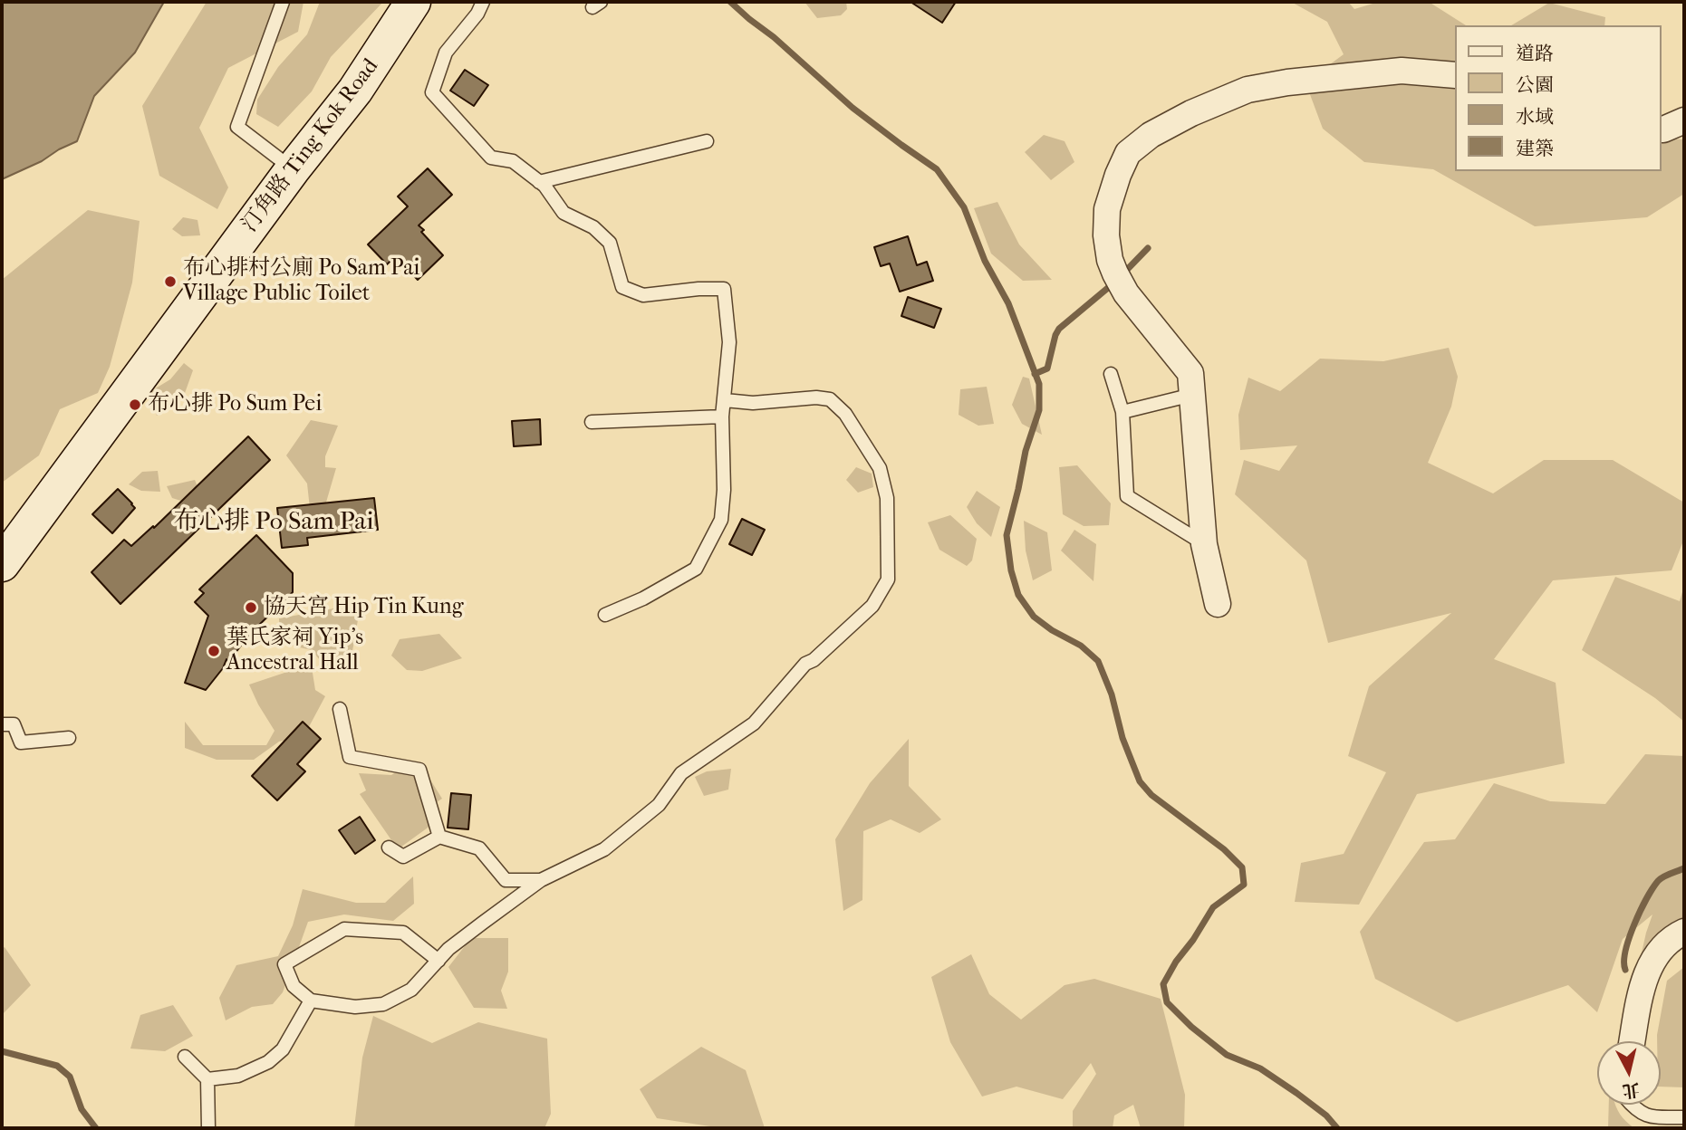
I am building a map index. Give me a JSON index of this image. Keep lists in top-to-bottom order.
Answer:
{
  "streets": {
    "main road": ["汀角路 Ting Kok Road"]
  },
  "districts": ["布心排 Po Sam Pai"],
  "places": [
    "布心排村公廁 Po Sam Pai Village Public Toilet",
    "布心排 Po Sum Pei",
    "協天宮 Hip Tin Kung",
    "葉氏家祠 Yip's Ancestral Hall"
  ],
  "legend": [
    "道路",
    "公園",
    "水域",
    "建築"
  ],
  "north": "bottom"
}
